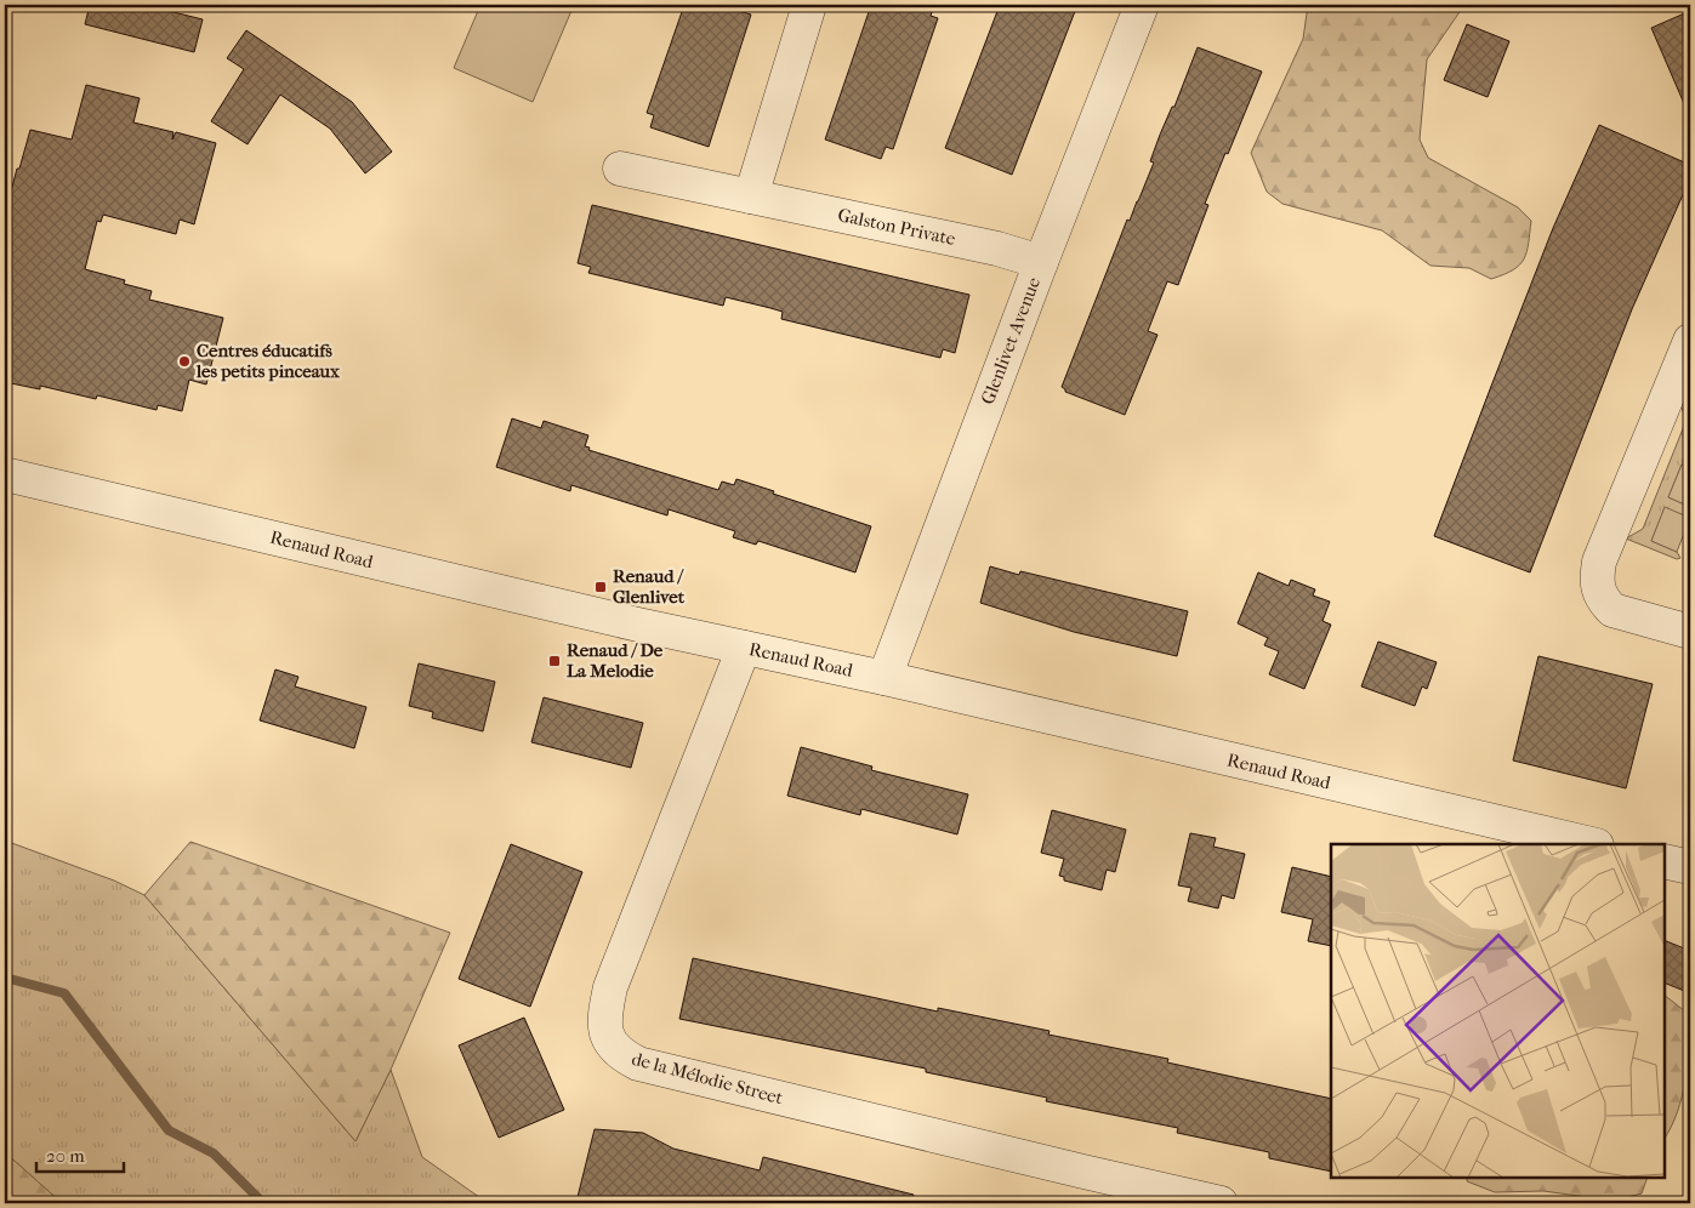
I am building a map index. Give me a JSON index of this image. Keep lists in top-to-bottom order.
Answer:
{
  "streets": {
    "street": [
      "Galston Private",
      "Glenlivet Avenue",
      "Renaud Road",
      "de la Mélodie Street"
    ]
  },
  "crossings": [
    ["Galston Private", "Glenlivet Avenue"],
    ["Glenlivet Avenue", "Renaud Road"],
    ["Renaud Road", "de la Mélodie Street"]
  ],
  "places": {
    "other": ["Centres éducatifs les petits pinceaux"],
    "transit": ["Renaud / Glenlivet", "Renaud / De La Melodie"]
  },
  "scale_bar": "20 m"
}
